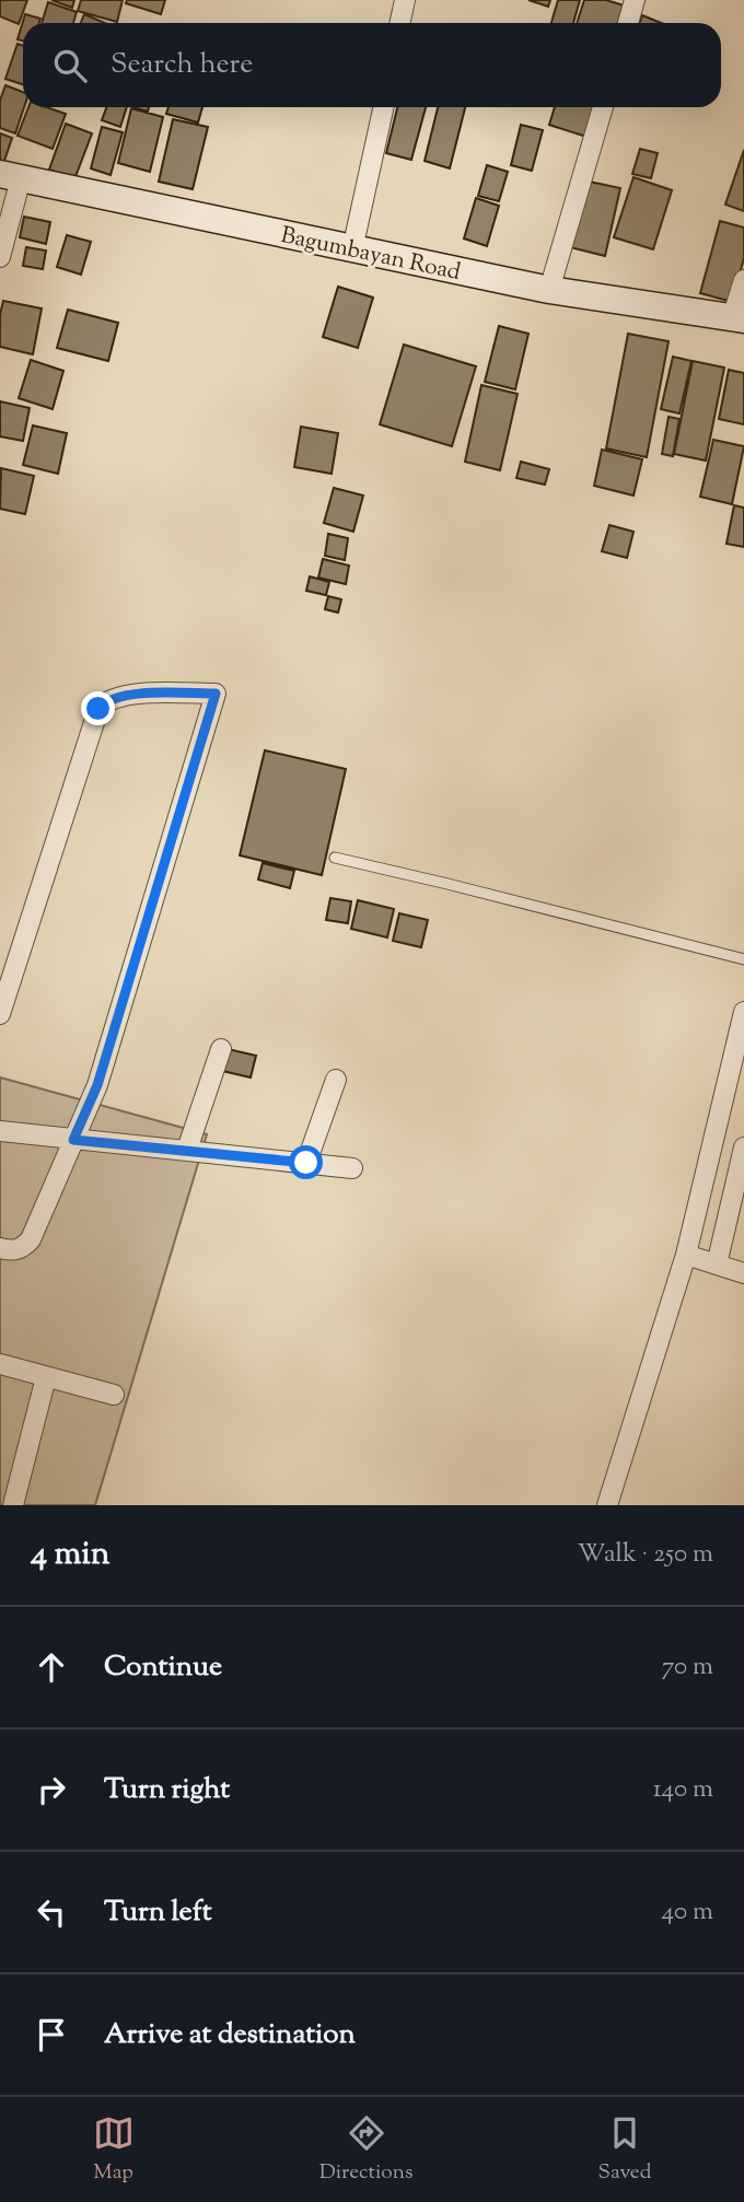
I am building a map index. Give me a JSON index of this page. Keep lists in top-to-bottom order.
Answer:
{
  "streets": {
    "street": ["Bagumbayan Road"]
  },
  "page": {
    "search": "Search here",
    "heading": ["4 min", "Walk · 250 m"],
    "list": [
      ["Continue", "70 m"],
      ["Turn right", "140 m"],
      ["Turn left", "40 m"],
      "Arrive at destination"
    ],
    "nav": ["Map", "Directions", "Saved"]
  }
}
